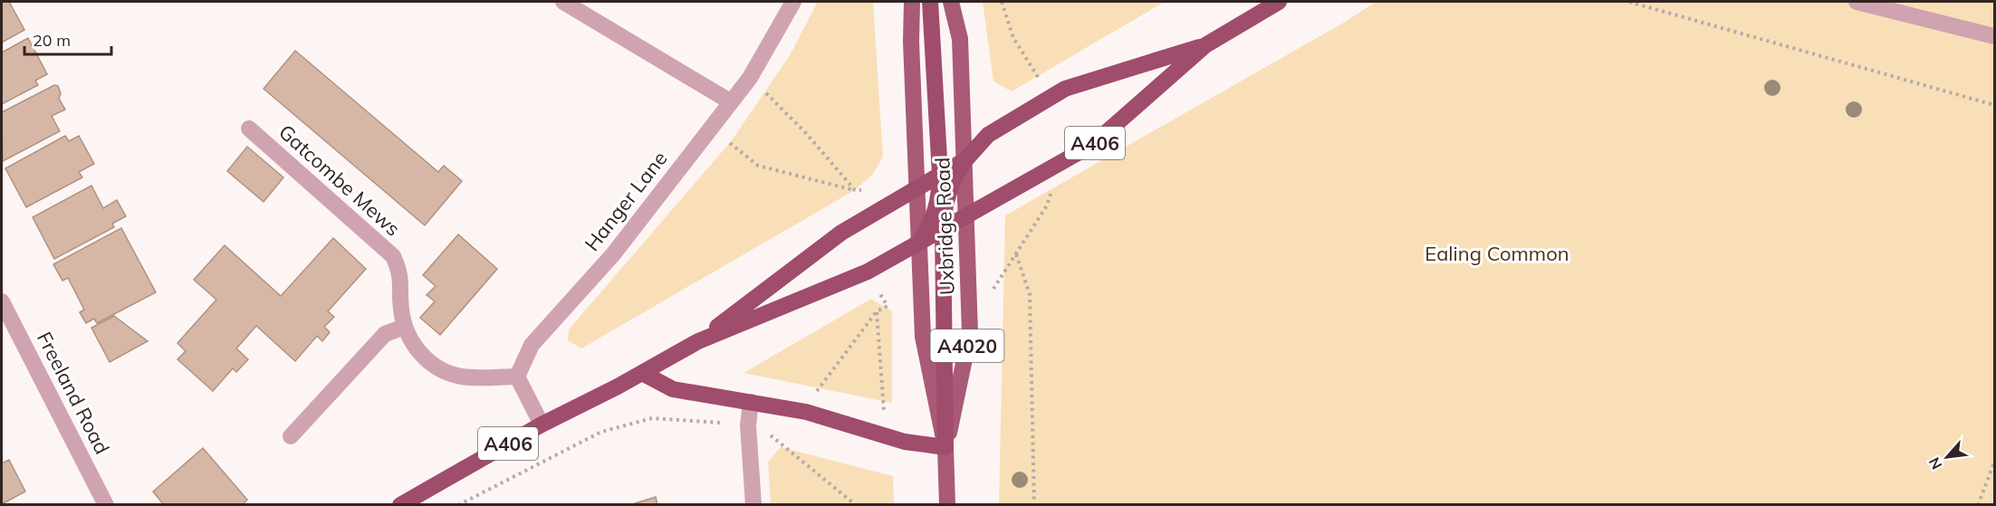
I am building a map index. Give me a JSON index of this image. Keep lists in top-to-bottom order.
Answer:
{
  "streets": {
    "highway": ["A406"],
    "main road": ["Uxbridge Road", "A4020"],
    "street": ["Gatcombe Mews", "Hanger Lane", "Freeland Road"]
  },
  "crossings": [
    ["A406", "Uxbridge Road"],
    ["Gatcombe Mews", "Hanger Lane"]
  ],
  "parks": ["Ealing Common"],
  "scale_bar": "20 m",
  "north": "bottom left"
}
